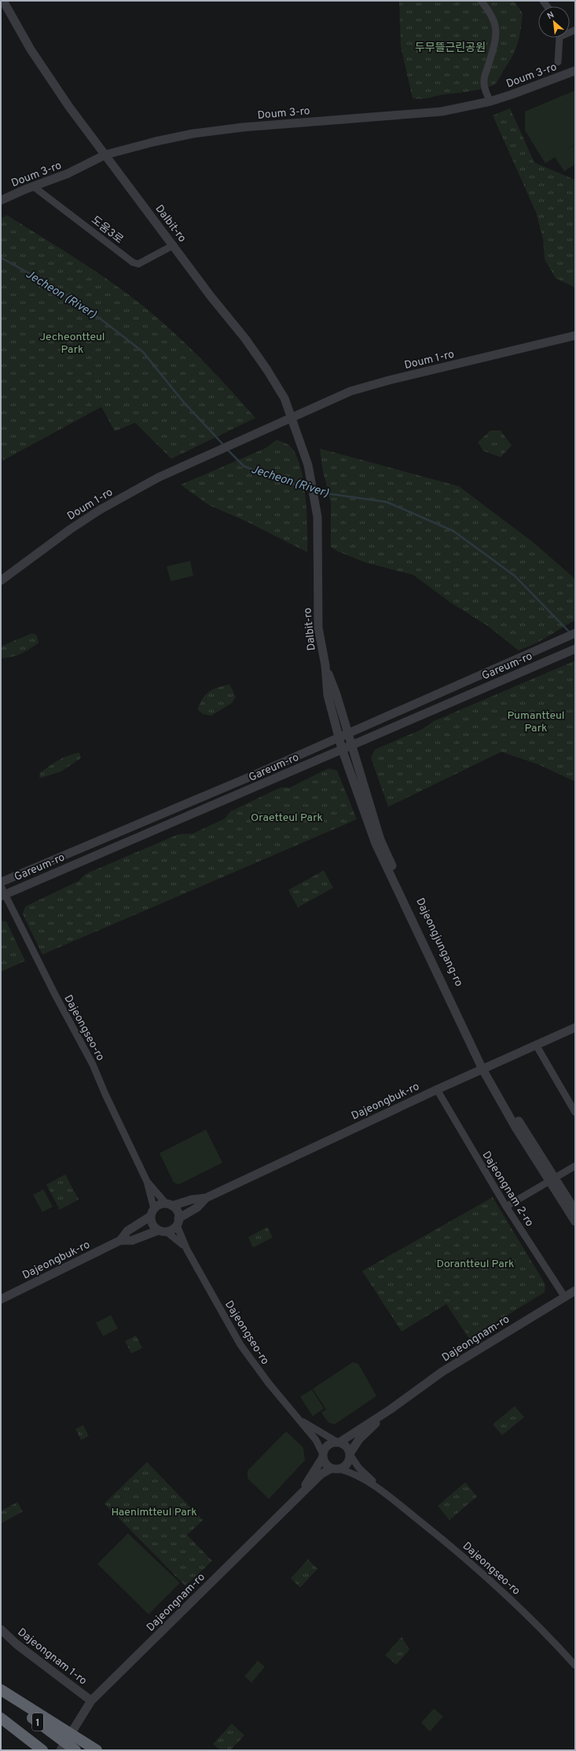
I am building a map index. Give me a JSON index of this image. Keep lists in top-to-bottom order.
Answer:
{
  "streets": {
    "highway": ["1"],
    "street": [
      "Doum 3-ro",
      "Dalbit-ro",
      "도움3로",
      "Doum 1-ro",
      "Gareum-ro",
      "Dajeongjungang-ro",
      "Dajeongseo-ro",
      "Dajeongbuk-ro",
      "Dajeongnam 2-ro",
      "Dajeongnam-ro",
      "Dajeongnam 1-ro"
    ]
  },
  "crossings": [
    ["Doum 3-ro", "Dalbit-ro"],
    ["Doum 3-ro", "도움3로"],
    ["Dalbit-ro", "도움3로"],
    ["Dalbit-ro", "Doum 1-ro"],
    ["Dalbit-ro", "Gareum-ro"],
    ["Dalbit-ro", "Dajeongjungang-ro"],
    ["Gareum-ro", "Dajeongjungang-ro"],
    ["Gareum-ro", "Dajeongseo-ro"],
    ["Dajeongjungang-ro", "Dajeongbuk-ro"],
    ["Dajeongbuk-ro", "Dajeongnam 2-ro"],
    ["Dajeongnam 2-ro", "Dajeongnam-ro"],
    ["Dajeongnam-ro", "Dajeongnam 1-ro"]
  ],
  "water": ["Jecheon (River)"],
  "parks": [
    "두무뜰근린공원",
    "Jecheontteul Park",
    "Pumantteul Park",
    "Oraetteul Park",
    "Dorantteul Park",
    "Haenimtteul Park"
  ],
  "north": "top left"
}
